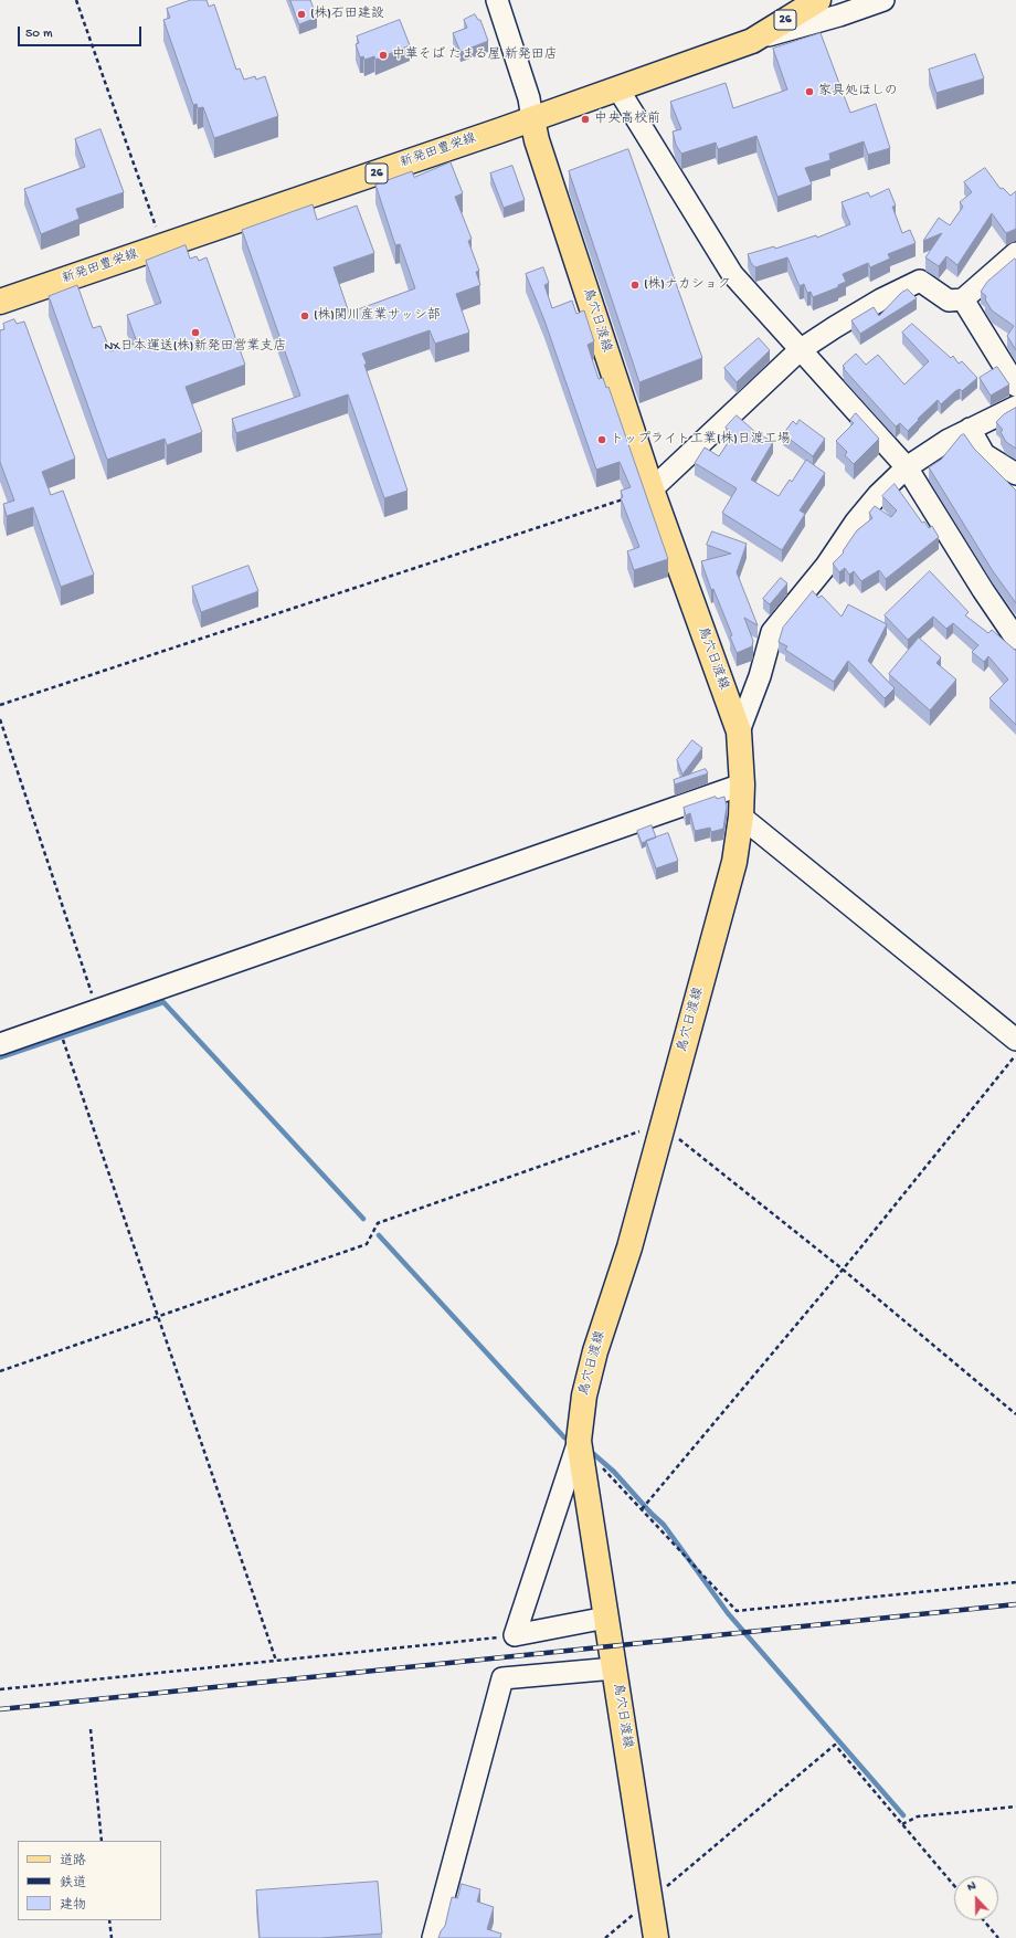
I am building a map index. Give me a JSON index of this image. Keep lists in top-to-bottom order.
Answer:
{
  "streets": {
    "main road": ["26", "新発田豊栄線", "鳥穴日渡線"]
  },
  "crossings": [
    ["新発田豊栄線", "鳥穴日渡線"]
  ],
  "places": [
    "(株)石田建設",
    "中華そば たまる屋 新発田店",
    "家具処ほしの",
    "中央高校前",
    "(株)ナカショク",
    "(株)関川産業サッシ部",
    "NX日本運送(株)新発田営業支店",
    "トップライト工業(株)日渡工場"
  ],
  "legend": ["道路", "鉄道", "建物"],
  "scale_bar": "50 m",
  "north": "top"
}
